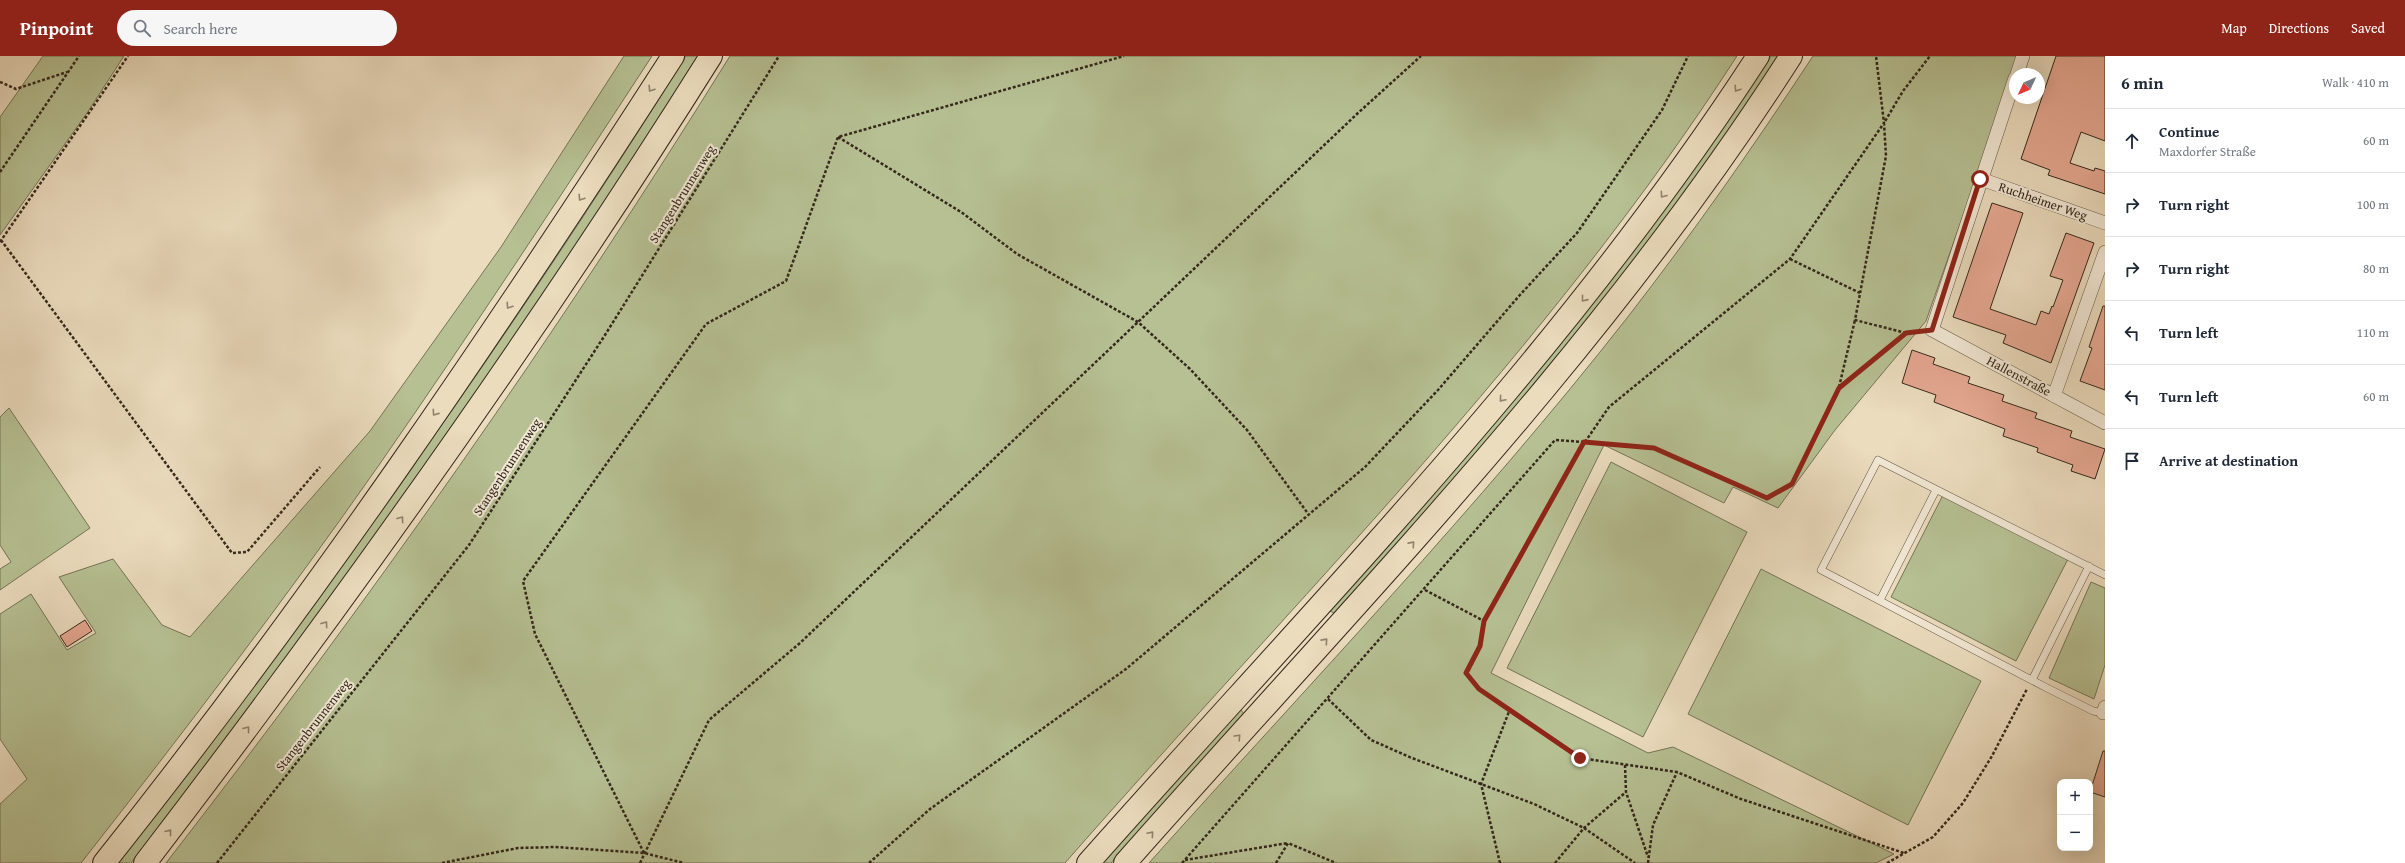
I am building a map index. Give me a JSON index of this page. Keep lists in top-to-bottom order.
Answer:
{
  "streets": {
    "street": ["Ruchheimer Weg", "Hallenstraße"],
    "path": ["Stangenbrunnenweg"]
  },
  "north": "bottom left",
  "page": {
    "header": "Pinpoint",
    "search": "Search here",
    "nav": ["Map", "Directions", "Saved"],
    "heading": ["6 min", "Walk · 410 m"],
    "list": [
      ["Continue", "Maxdorfer Straße", "60 m"],
      ["Turn right", "100 m"],
      ["Turn right", "80 m"],
      ["Turn left", "110 m"],
      ["Turn left", "60 m"],
      "Arrive at destination"
    ],
    "map_buttons": ["+", "−"]
  }
}
